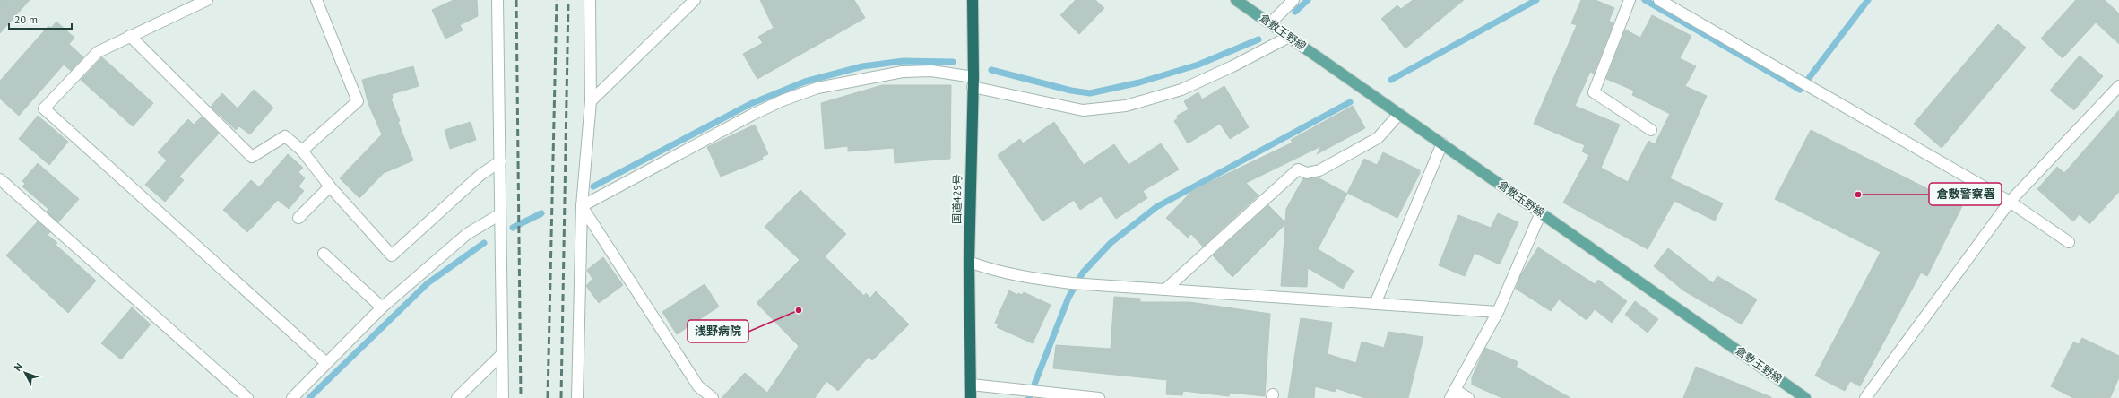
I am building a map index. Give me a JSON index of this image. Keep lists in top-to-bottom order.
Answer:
{
  "streets": {
    "highway": ["国道429号"],
    "main road": ["倉敷玉野線"]
  },
  "places": ["倉敷警察署", "浅野病院"],
  "scale_bar": "20 m",
  "north": "top left"
}
